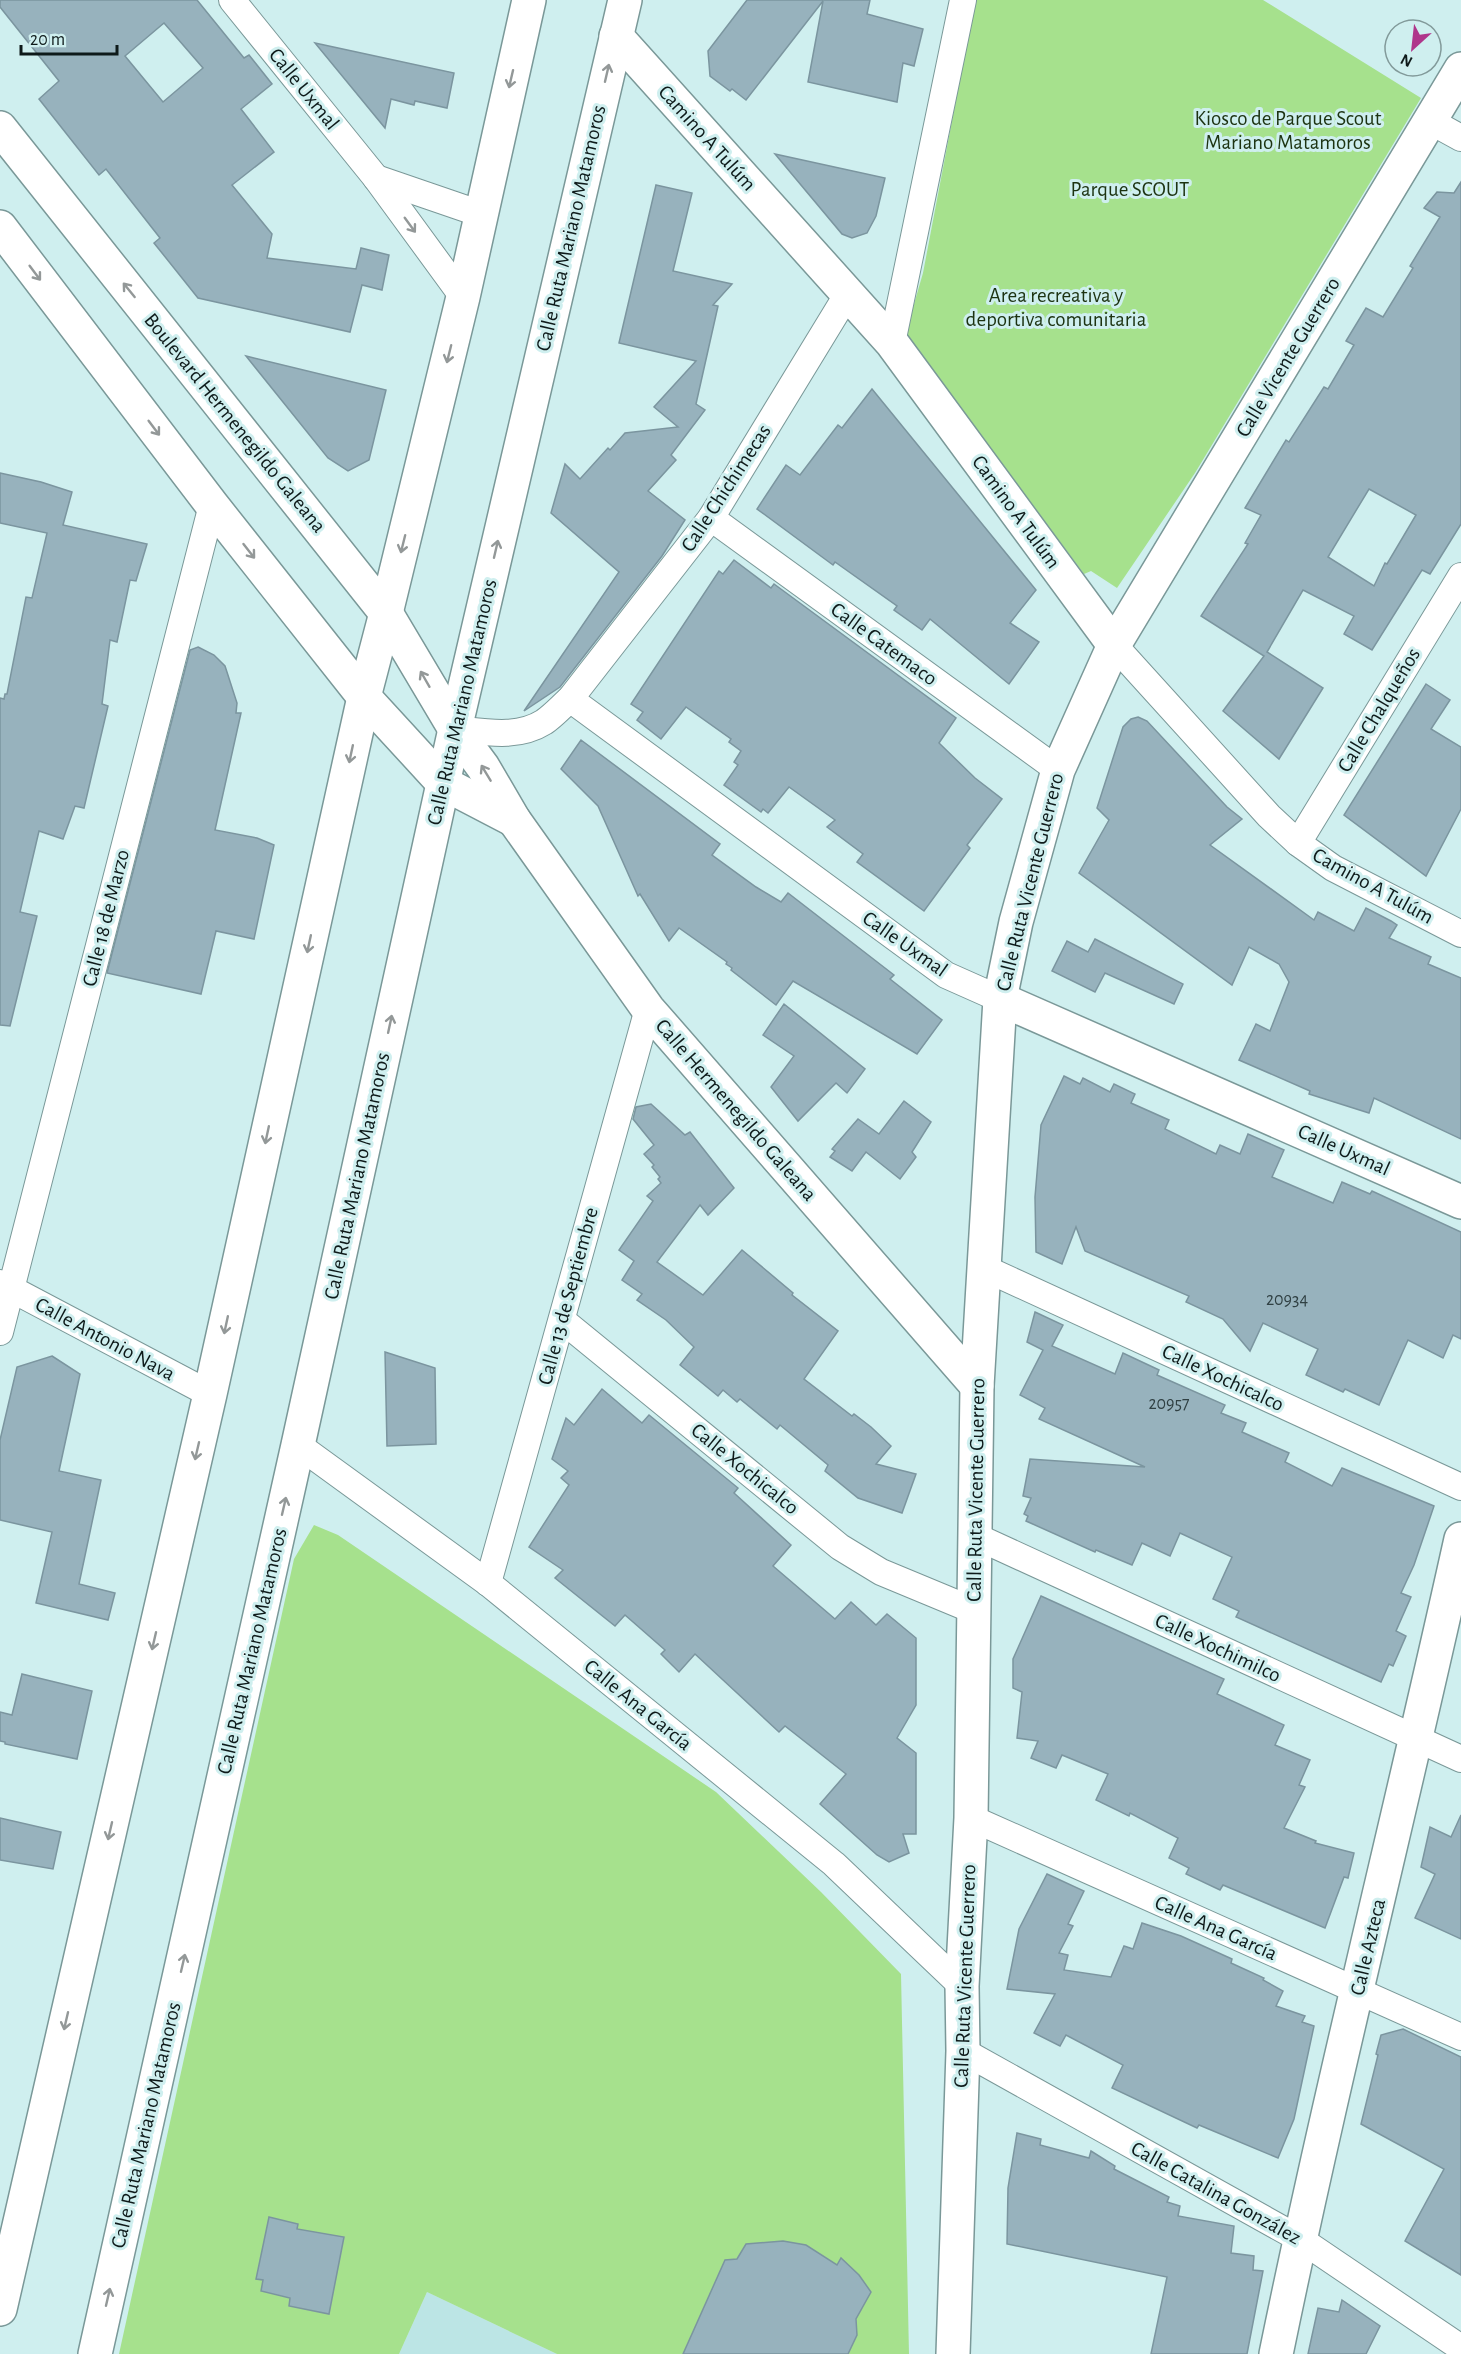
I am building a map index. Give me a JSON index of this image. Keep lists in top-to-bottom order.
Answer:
{
  "streets": {
    "main road": [
      "Calle Uxmal",
      "Camino A Tulúm",
      "Calle Ruta Mariano Matamoros",
      "Calle Vicente Guerrero",
      "Boulevard Hermenegildo Galeana",
      "Calle Ruta Vicente Guerrero",
      "Calle Hermenegildo Galeana",
      "Calle Azteca"
    ],
    "street": [
      "Calle Chichimecas",
      "Calle Catemaco",
      "Calle Chalqueños",
      "Calle 18 de Marzo",
      "Calle 13 de Septiembre",
      "Calle Antonio Nava",
      "Calle Xochicalco",
      "Calle Xochimilco",
      "Calle Ana García",
      "Calle Catalina González"
    ]
  },
  "crossings": [
    ["Calle Uxmal", "Calle Chichimecas"],
    ["Calle Uxmal", "Calle Ruta Vicente Guerrero"],
    ["Camino A Tulúm", "Calle Ruta Mariano Matamoros"],
    ["Camino A Tulúm", "Calle Vicente Guerrero"],
    ["Camino A Tulúm", "Calle Chichimecas"],
    ["Camino A Tulúm", "Calle Chalqueños"],
    ["Camino A Tulúm", "Calle Ruta Vicente Guerrero"],
    ["Calle Ruta Mariano Matamoros", "Boulevard Hermenegildo Galeana"],
    ["Calle Ruta Mariano Matamoros", "Calle Hermenegildo Galeana"],
    ["Calle Ruta Mariano Matamoros", "Calle Ana García"],
    ["Calle Vicente Guerrero", "Calle Ruta Vicente Guerrero"],
    ["Boulevard Hermenegildo Galeana", "Calle Hermenegildo Galeana"],
    ["Calle Chichimecas", "Calle Catemaco"],
    ["Calle Catemaco", "Calle Ruta Vicente Guerrero"],
    ["Calle Ruta Vicente Guerrero", "Calle Hermenegildo Galeana"],
    ["Calle Ruta Vicente Guerrero", "Calle Xochicalco"],
    ["Calle Ruta Vicente Guerrero", "Calle Xochimilco"],
    ["Calle Ruta Vicente Guerrero", "Calle Ana García"],
    ["Calle Ruta Vicente Guerrero", "Calle Catalina González"],
    ["Calle 18 de Marzo", "Calle Antonio Nava"],
    ["Calle Hermenegildo Galeana", "Calle 13 de Septiembre"],
    ["Calle 13 de Septiembre", "Calle Xochicalco"],
    ["Calle 13 de Septiembre", "Calle Ana García"],
    ["Calle Xochimilco", "Calle Azteca"],
    ["Calle Ana García", "Calle Azteca"],
    ["Calle Azteca", "Calle Catalina González"]
  ],
  "parks": ["Kiosco de Parque Scout Mariano Matamoros", "Parque SCOUT", "Area recreativa y deportiva comunitaria"],
  "house_numbers": ["20934", "20957"],
  "scale_bar": "20 m",
  "north": "bottom left"
}
